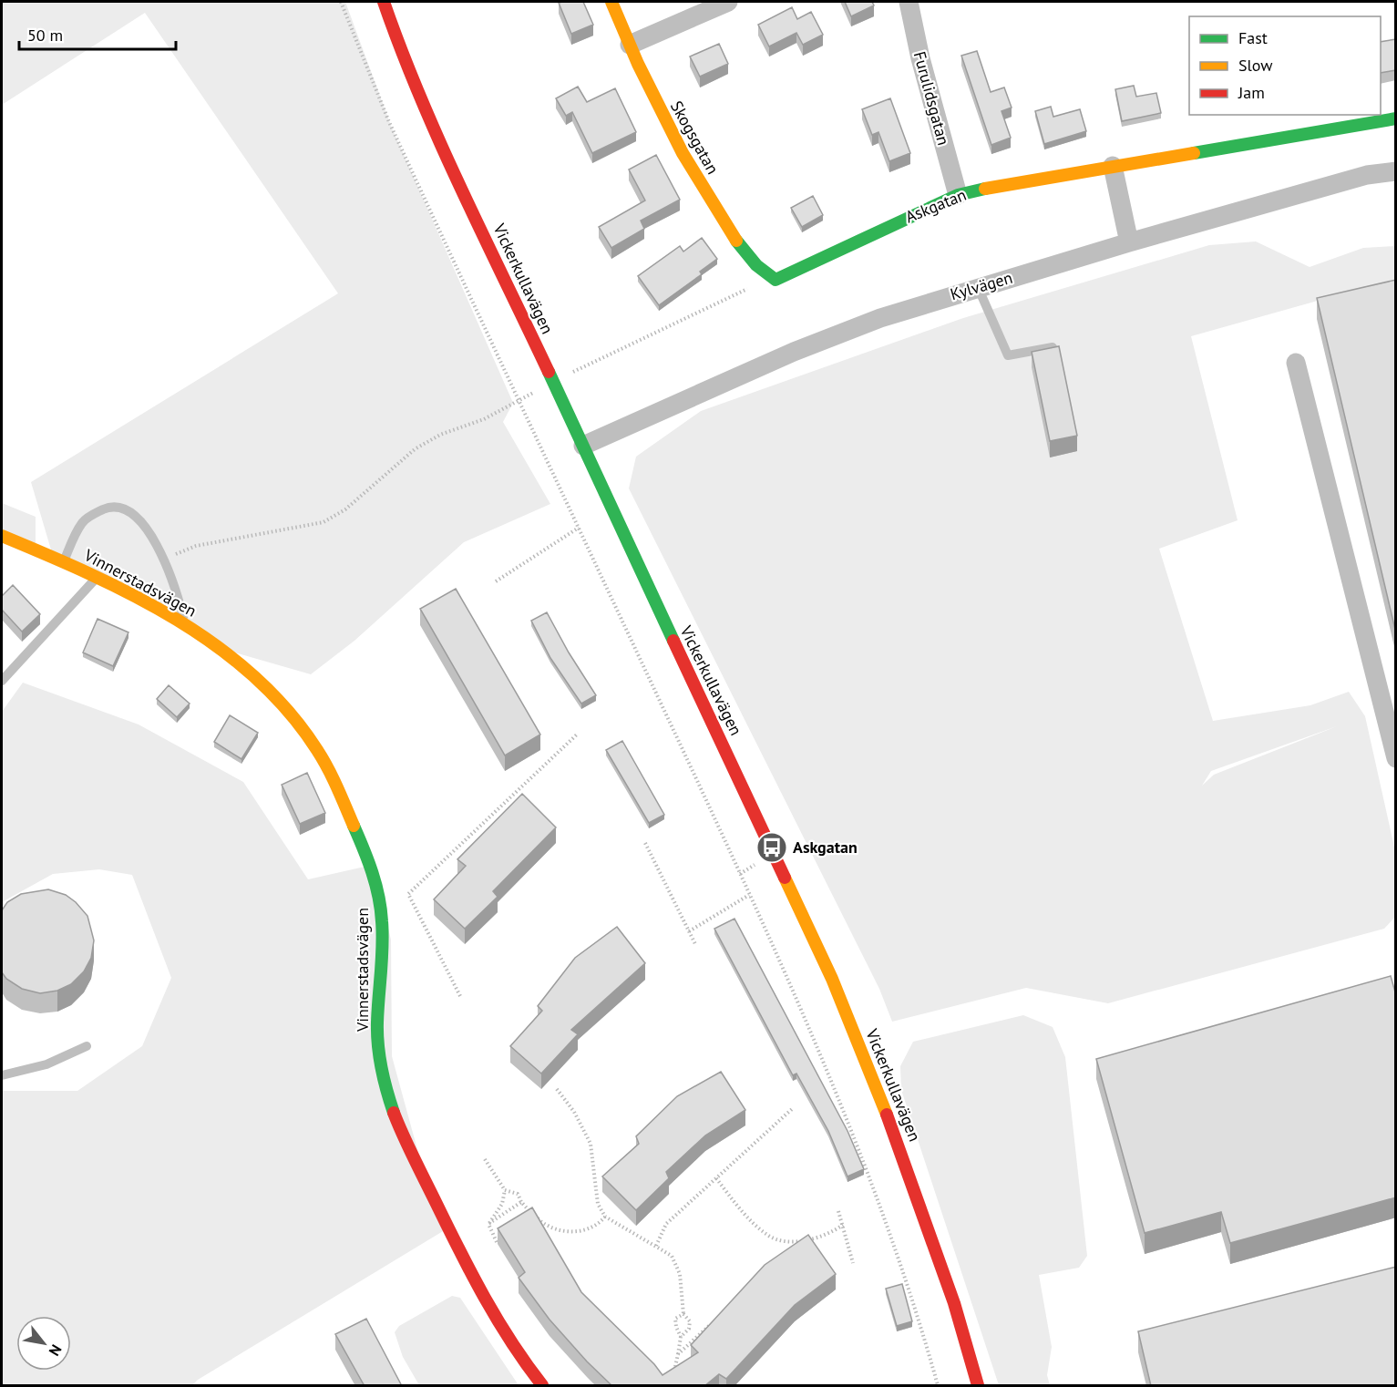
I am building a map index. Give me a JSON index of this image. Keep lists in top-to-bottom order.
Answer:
{
  "streets": {
    "street": [
      "Furulidsgatan",
      "Skogsgatan",
      "Askgatan",
      "Vickerkullavägen",
      "Kylvägen",
      "Vinnerstadsvägen"
    ]
  },
  "crossings": [
    ["Furulidsgatan", "Askgatan"],
    ["Skogsgatan", "Askgatan"],
    ["Vickerkullavägen", "Kylvägen"]
  ],
  "places": {
    "bus stop": ["Askgatan"]
  },
  "legend": ["Fast", "Slow", "Jam"],
  "scale_bar": "50 m",
  "north": "bottom right"
}
